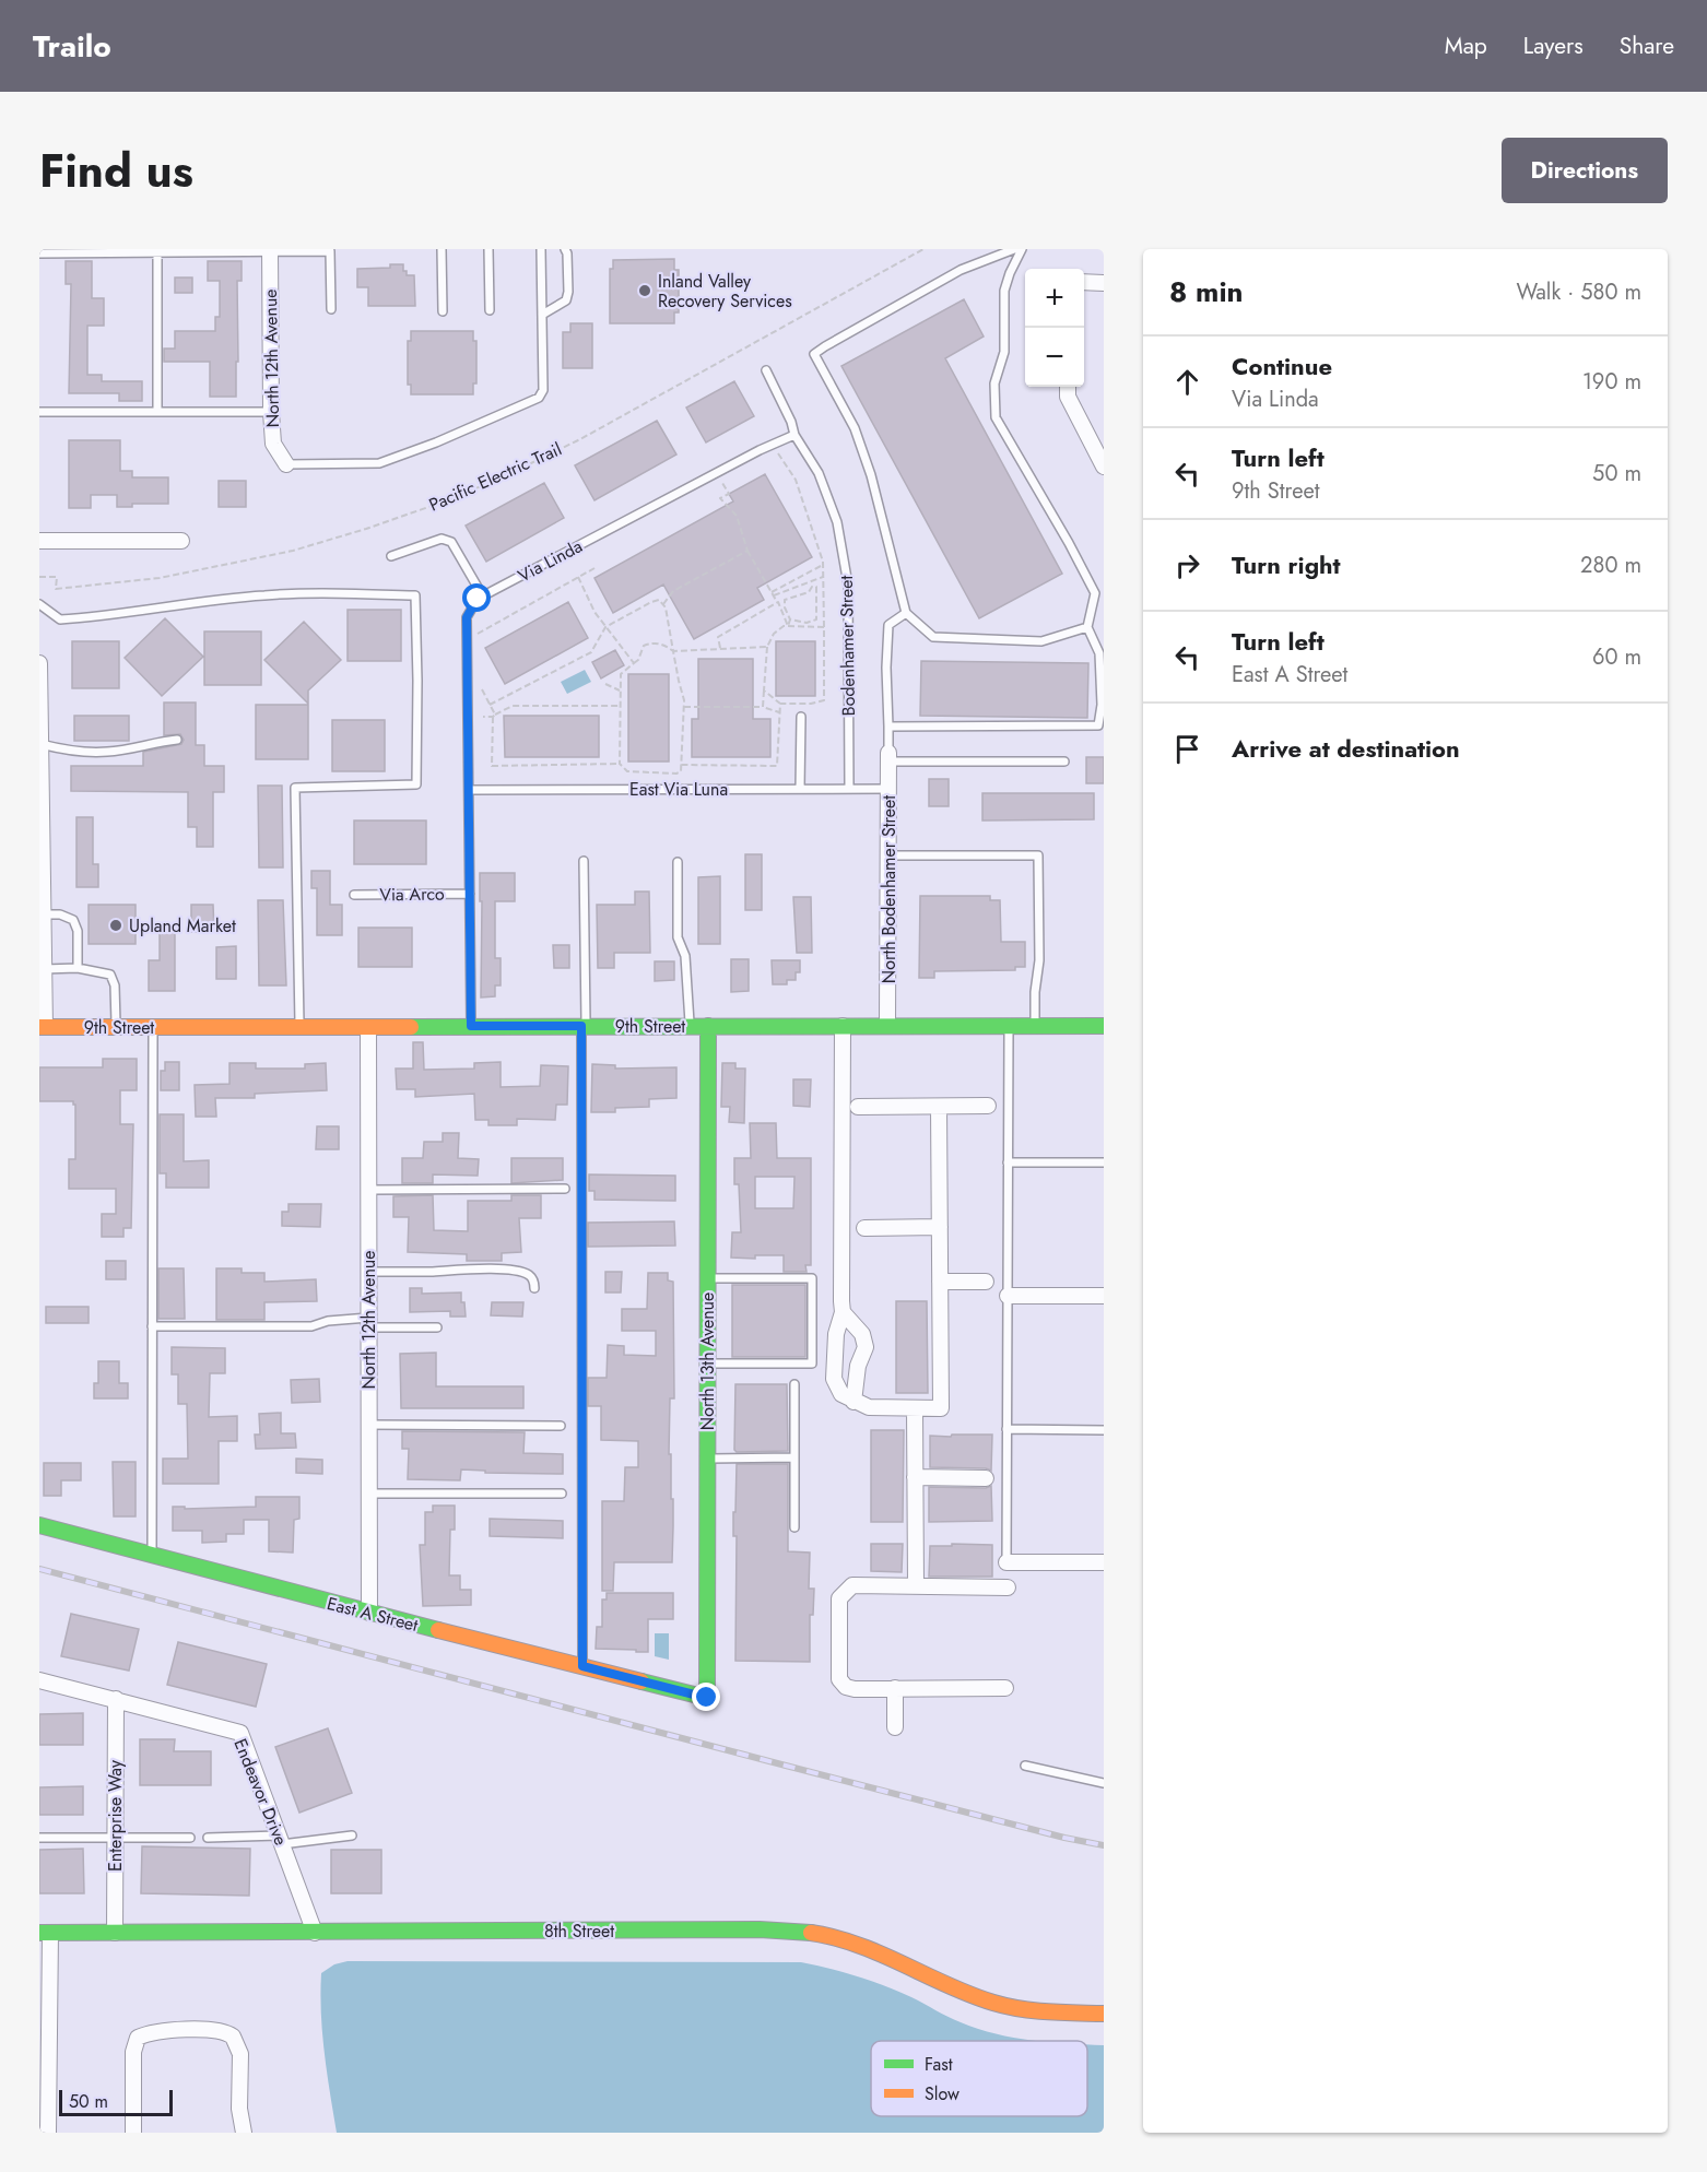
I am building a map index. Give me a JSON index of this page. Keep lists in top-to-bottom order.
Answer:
{
  "streets": {
    "street": [
      "North 12th Avenue",
      "North Bodenhamer Street",
      "9th Street",
      "North 13th Avenue",
      "East A Street",
      "Endeavor Drive",
      "Enterprise Way",
      "8th Street"
    ],
    "lane": [
      "Via Linda",
      "Bodenhamer Street",
      "East Via Luna",
      "Via Arco"
    ],
    "path": ["Pacific Electric Trail"]
  },
  "crossings": [
    ["North 12th Avenue", "9th Street"],
    ["North 12th Avenue", "East A Street"],
    ["Via Linda", "Bodenhamer Street"],
    ["Via Linda", "East Via Luna"],
    ["Via Linda", "Via Arco"],
    ["Via Linda", "9th Street"],
    ["Bodenhamer Street", "East Via Luna"],
    ["East Via Luna", "North Bodenhamer Street"],
    ["North Bodenhamer Street", "9th Street"],
    ["9th Street", "North 13th Avenue"],
    ["North 13th Avenue", "East A Street"],
    ["Endeavor Drive", "Enterprise Way"],
    ["Endeavor Drive", "8th Street"],
    ["Enterprise Way", "8th Street"]
  ],
  "places": ["Inland Valley Recovery Services", "Upland Market"],
  "legend": ["Fast", "Slow"],
  "scale_bar": "50 m",
  "page": {
    "header": "Trailo",
    "nav": ["Map", "Layers", "Share"],
    "title": "Find us",
    "buttons": "Directions",
    "heading": ["8 min", "Walk · 580 m"],
    "map_buttons": ["+", "−"],
    "list": [
      ["Continue", "Via Linda", "190 m"],
      ["Turn left", "9th Street", "50 m"],
      ["Turn right", "280 m"],
      ["Turn left", "East A Street", "60 m"],
      "Arrive at destination"
    ],
    "scale": "50 m"
  }
}
